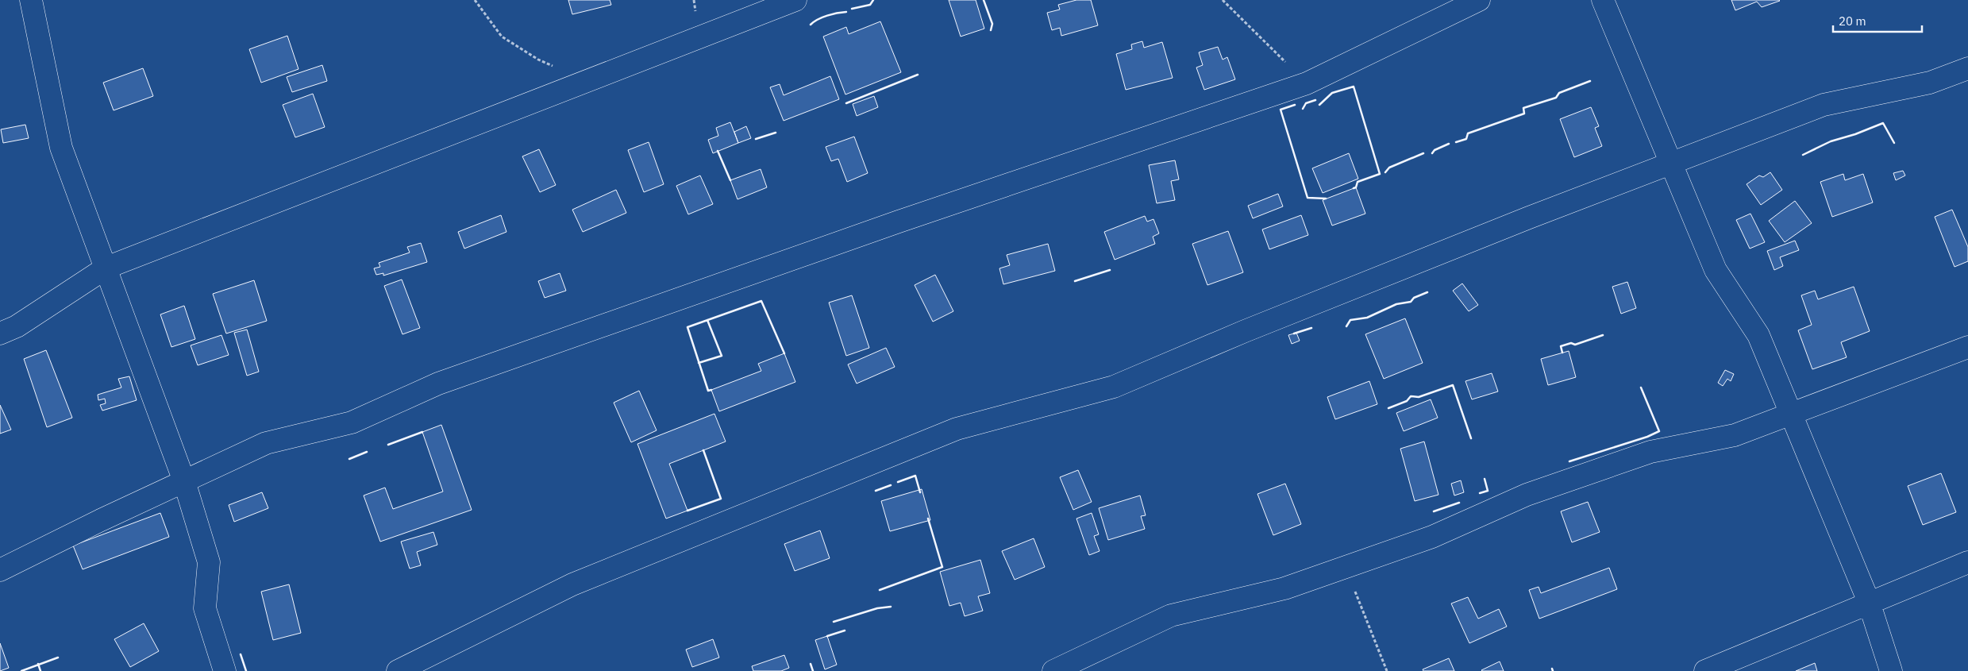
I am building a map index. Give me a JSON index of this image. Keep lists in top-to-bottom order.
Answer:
{
  "scale_bar": "20 m"
}
